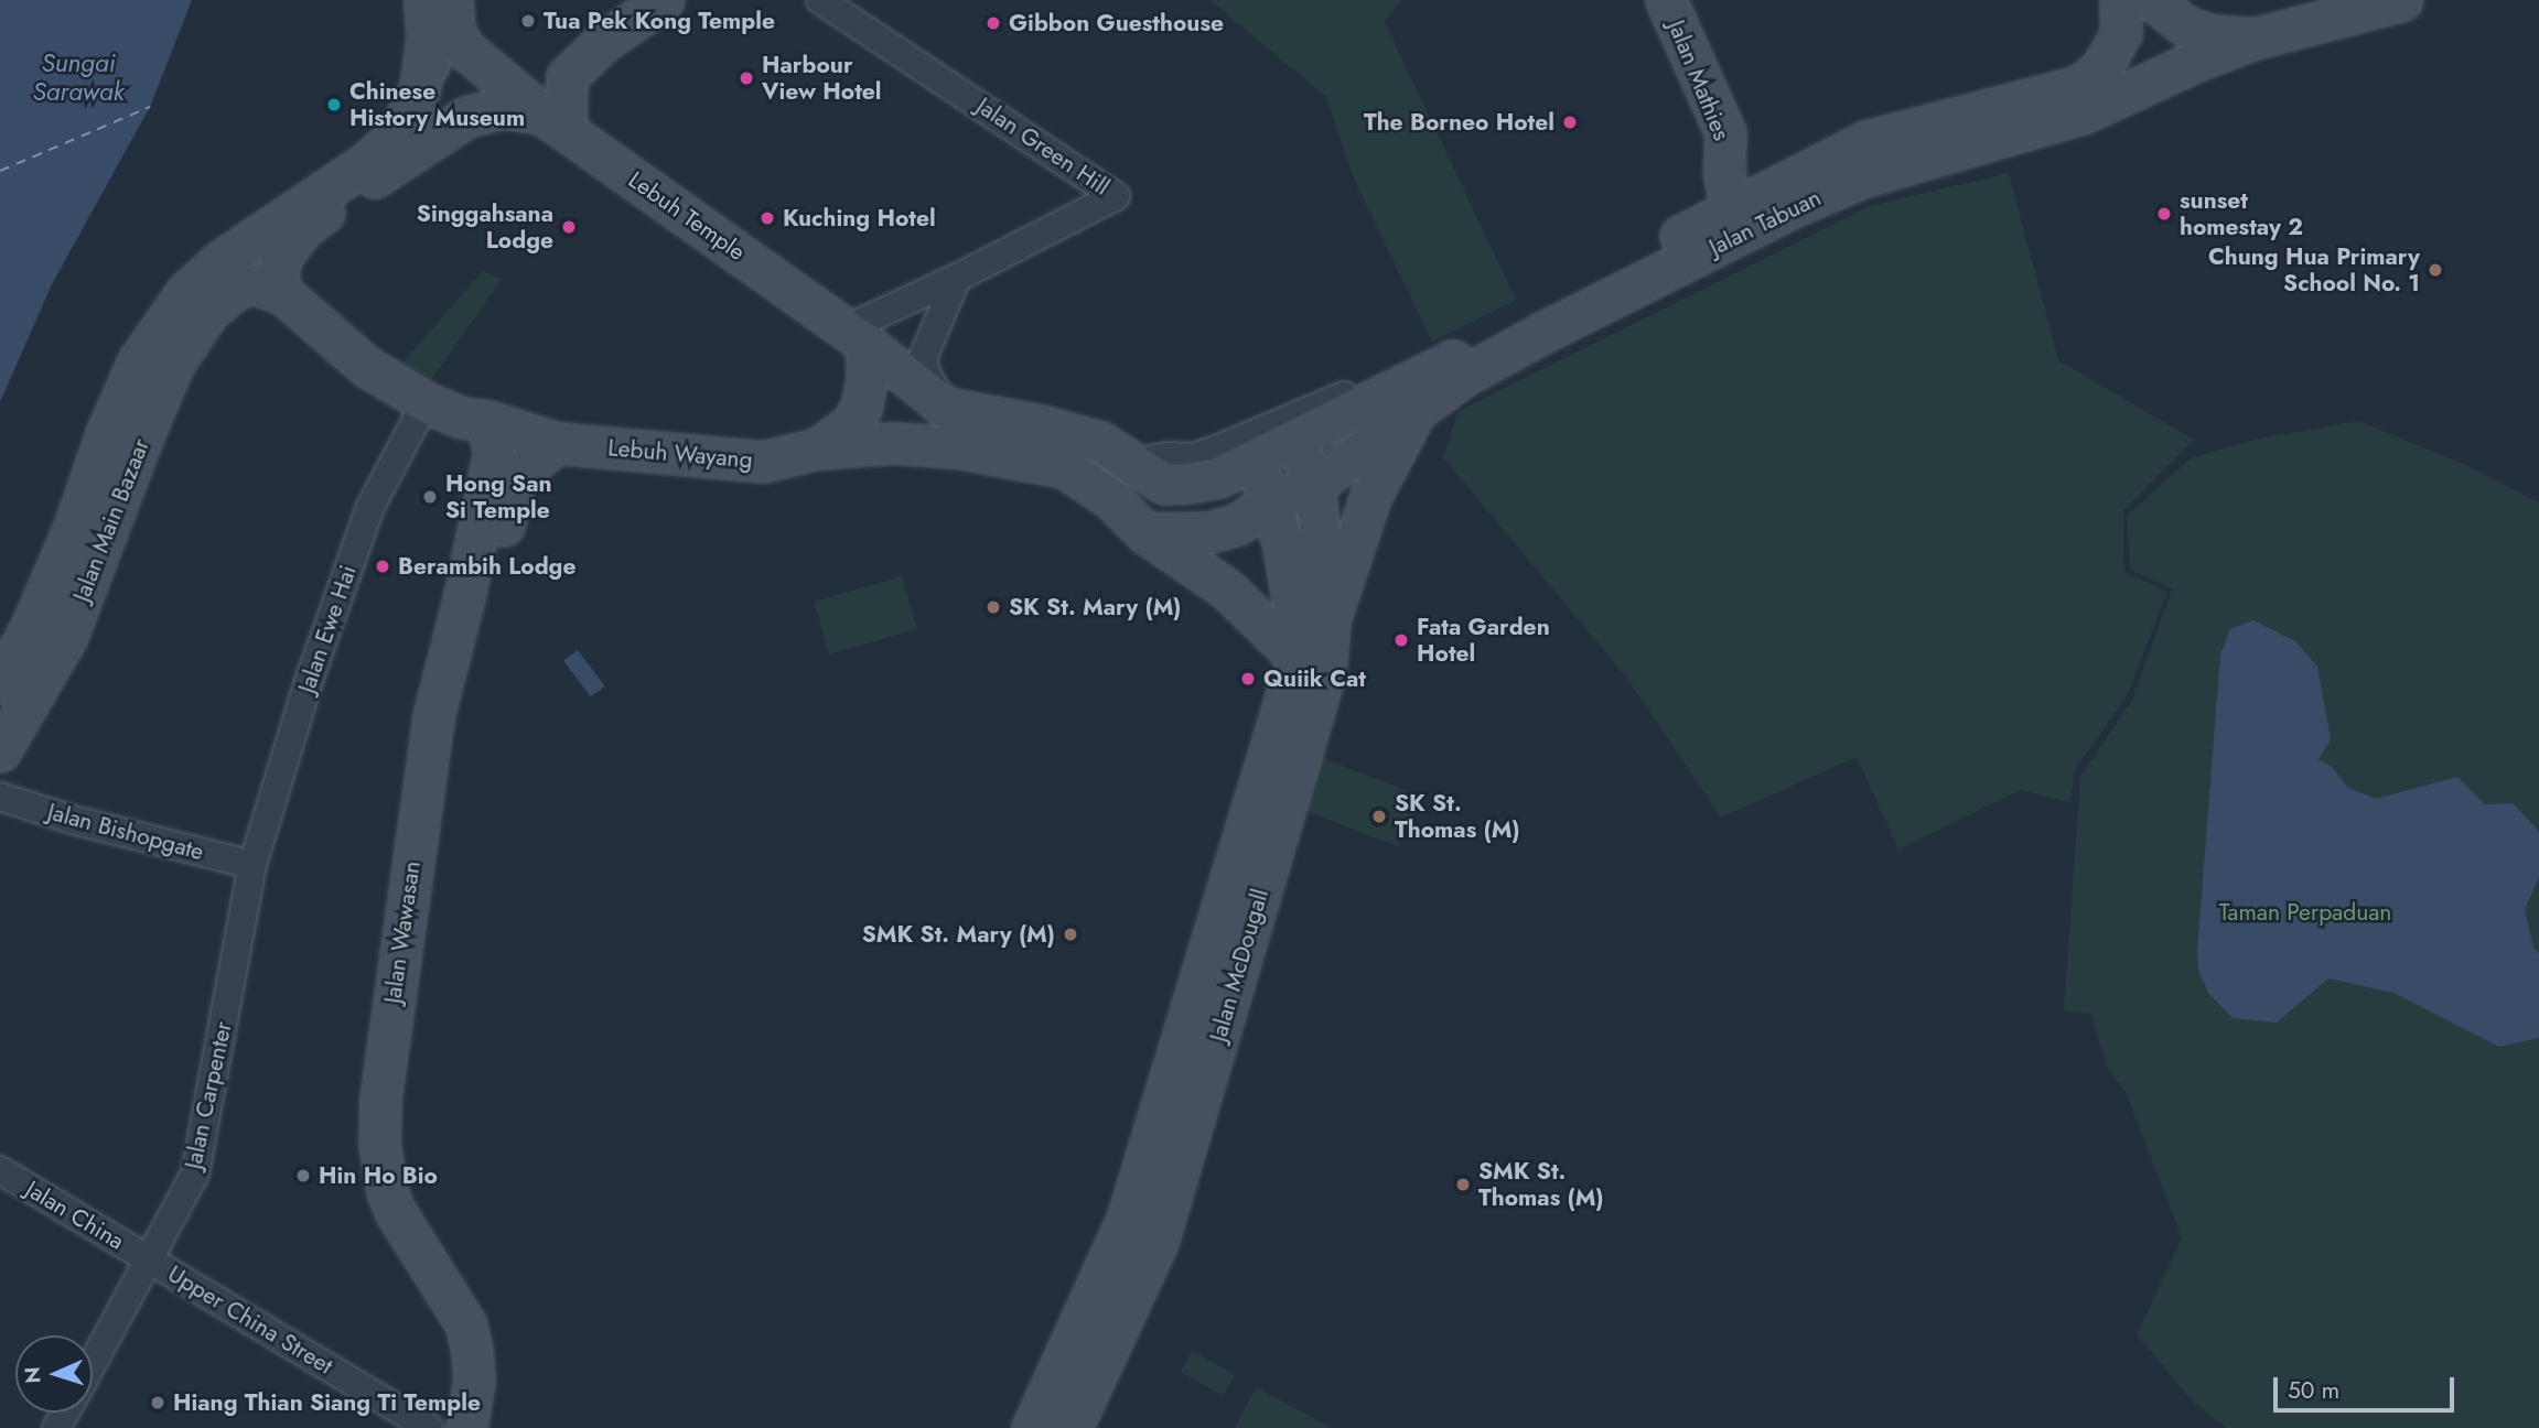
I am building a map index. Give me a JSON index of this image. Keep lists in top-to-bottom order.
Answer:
{
  "streets": {
    "main road": [
      "Jalan Mathies",
      "Lebuh Temple",
      "Jalan Tabuan",
      "Lebuh Wayang",
      "Jalan Main Bazaar",
      "Jalan Wawasan",
      "Jalan McDougall"
    ],
    "street": [
      "Jalan Green Hill",
      "Jalan Ewe Hai",
      "Jalan Bishopgate",
      "Jalan Carpenter",
      "Jalan China",
      "Upper China Street"
    ]
  },
  "crossings": [
    ["Jalan Mathies", "Jalan Tabuan"],
    ["Jalan Green Hill", "Lebuh Temple"],
    ["Jalan Tabuan", "Jalan McDougall"],
    ["Lebuh Wayang", "Jalan Ewe Hai"],
    ["Lebuh Wayang", "Jalan Wawasan"],
    ["Lebuh Wayang", "Jalan McDougall"],
    ["Jalan Ewe Hai", "Jalan Bishopgate"],
    ["Jalan Ewe Hai", "Jalan Carpenter"],
    ["Jalan Bishopgate", "Jalan Carpenter"],
    ["Jalan Carpenter", "Jalan China"],
    ["Jalan Carpenter", "Upper China Street"],
    ["Jalan China", "Upper China Street"]
  ],
  "water": ["Sungai Sarawak"],
  "parks": ["Taman Perpaduan"],
  "places": [
    "Tua Pek Kong Temple",
    "Gibbon Guesthouse",
    "Harbour View Hotel",
    "Chinese History Museum",
    "The Borneo Hotel",
    "sunset homestay 2",
    "Kuching Hotel",
    "Singgahsana Lodge",
    "Chung Hua Primary School No. 1",
    "Hong San Si Temple",
    "Berambih Lodge",
    "SK St. Mary (M)",
    "Fata Garden Hotel",
    "Quiik Cat",
    "SK St. Thomas (M)",
    "SMK St. Mary (M)",
    "Hin Ho Bio",
    "SMK St. Thomas (M)",
    "Hiang Thian Siang Ti Temple"
  ],
  "scale_bar": "50 m",
  "north": "left"
}
